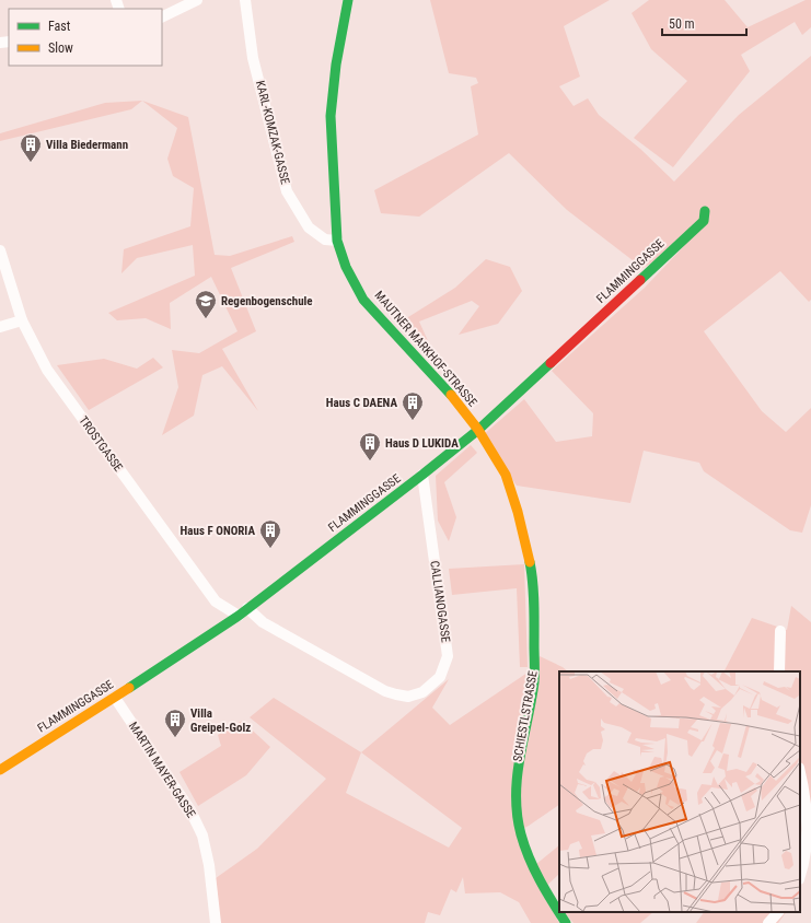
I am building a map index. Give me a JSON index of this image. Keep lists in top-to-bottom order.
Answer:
{
  "streets": {
    "street": [
      "KARL-KOMZAK-GASSE",
      "FLAMMINGGASSE",
      "MAUTNER MARKHOF-STRASSE",
      "TROSTGASSE",
      "CALLIANOGASSE",
      "SCHIESTLSTRASSE",
      "MARTIN MAYER-GASSE"
    ]
  },
  "crossings": [
    ["KARL-KOMZAK-GASSE", "MAUTNER MARKHOF-STRASSE"],
    ["FLAMMINGGASSE", "MAUTNER MARKHOF-STRASSE"],
    ["FLAMMINGGASSE", "TROSTGASSE"],
    ["FLAMMINGGASSE", "CALLIANOGASSE"],
    ["FLAMMINGGASSE", "SCHIESTLSTRASSE"],
    ["FLAMMINGGASSE", "MARTIN MAYER-GASSE"],
    ["MAUTNER MARKHOF-STRASSE", "SCHIESTLSTRASSE"],
    ["TROSTGASSE", "CALLIANOGASSE"]
  ],
  "places": {
    "building": [
      "Villa Biedermann",
      "Haus C DAENA",
      "Haus D LUKIDA",
      "Haus F ONORIA",
      "Villa Greipel-Golz"
    ],
    "school or university": ["Regenbogenschule"]
  },
  "legend": ["Fast", "Slow"],
  "scale_bar": "50 m"
}
